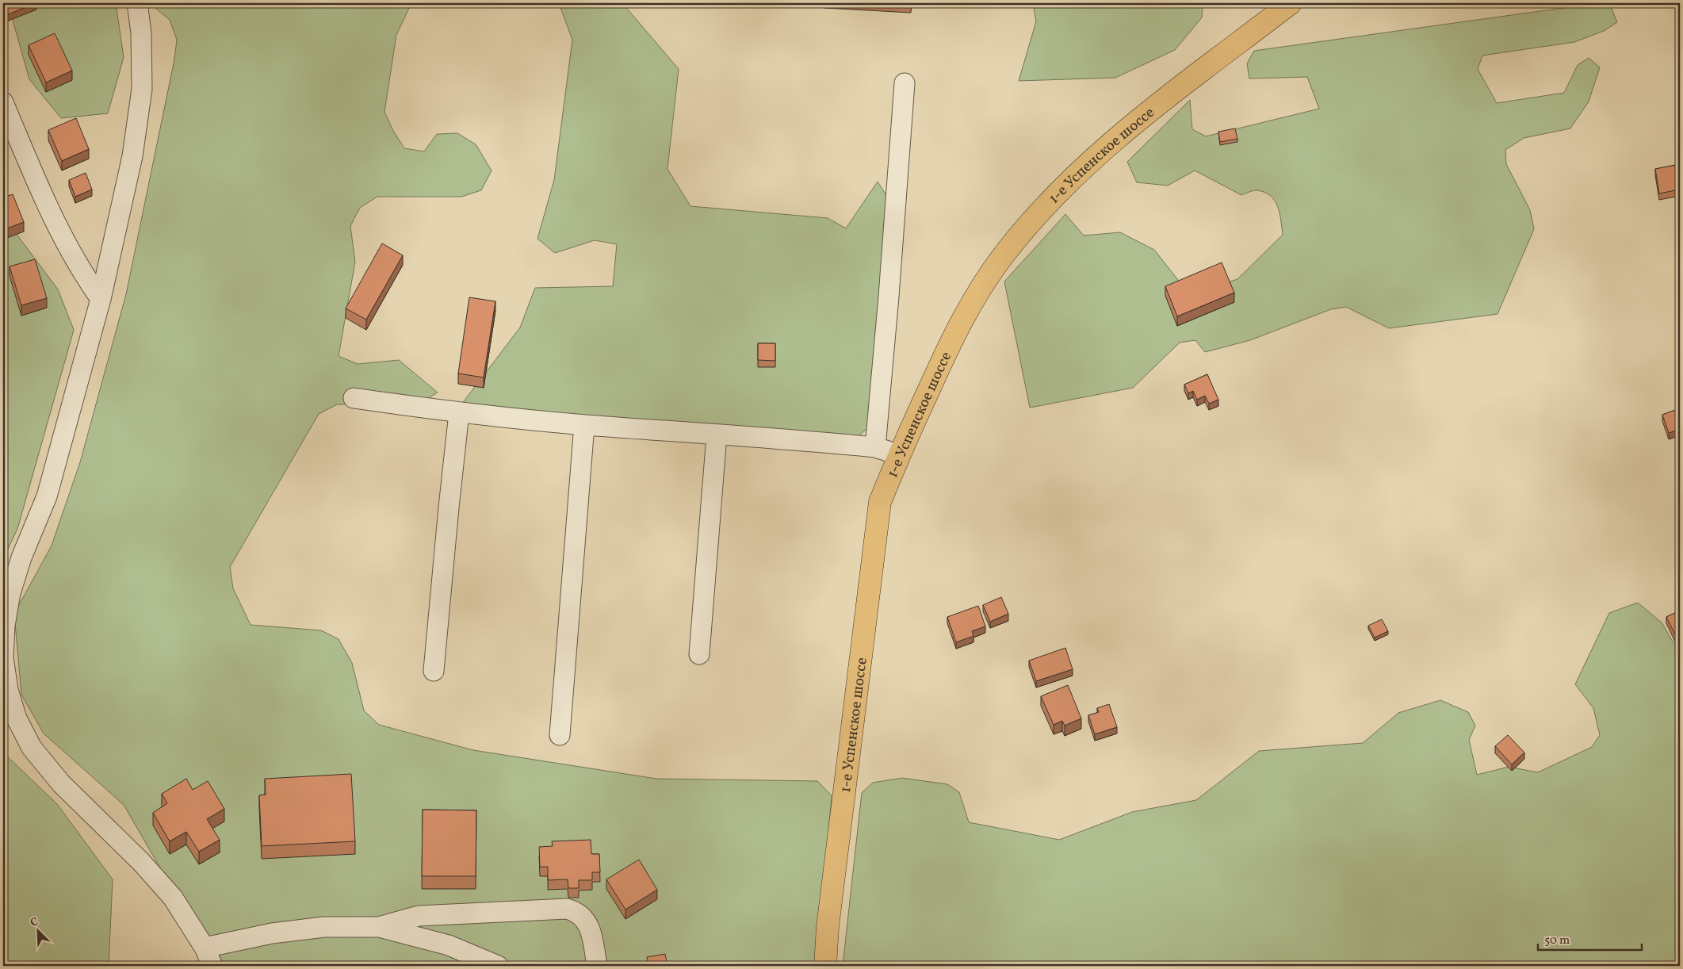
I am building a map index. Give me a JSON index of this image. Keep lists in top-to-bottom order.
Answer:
{
  "streets": {
    "main road": ["1-е Успенское шоссе"]
  },
  "scale_bar": "50 m",
  "north": "top left"
}
